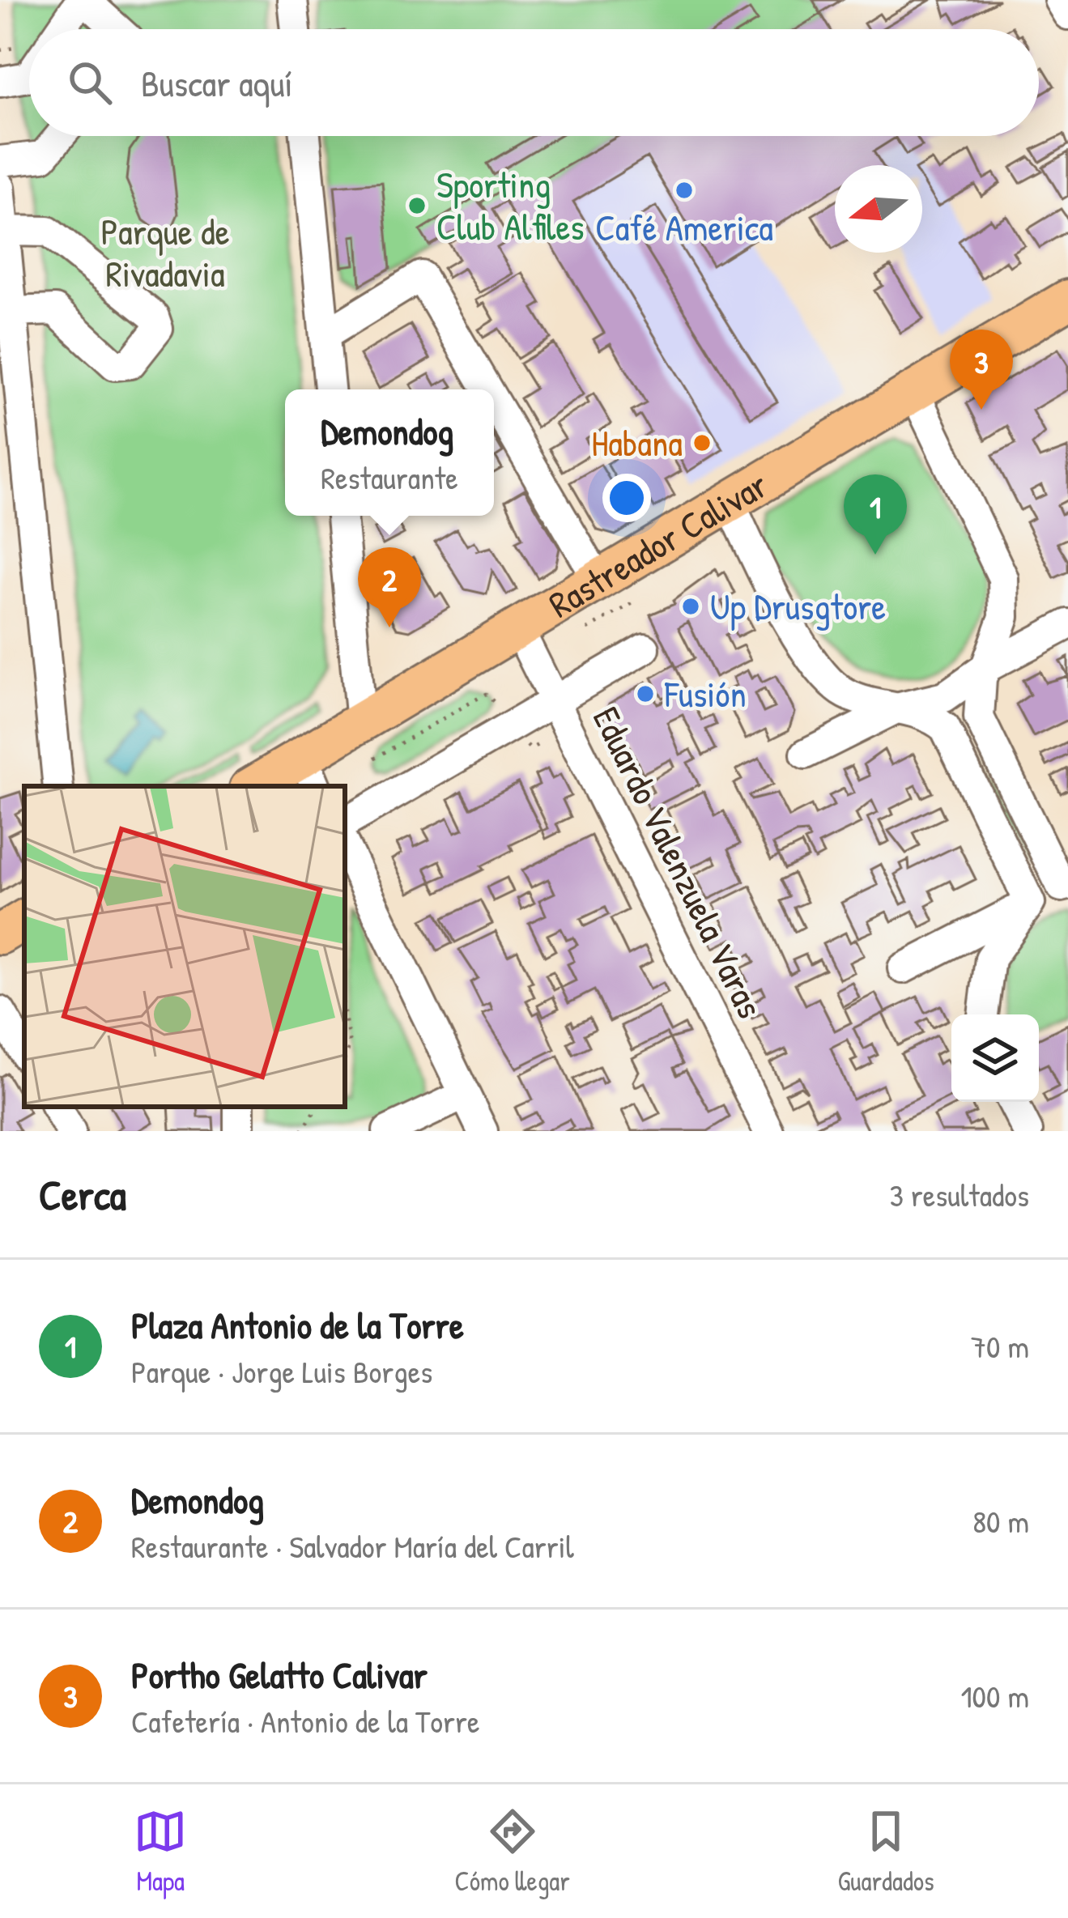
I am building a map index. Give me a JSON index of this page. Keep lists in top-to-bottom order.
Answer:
{
  "streets": {
    "main road": ["Rastreador Calivar"],
    "street": ["Eduardo Valenzuela Varas"]
  },
  "crossings": [
    ["Rastreador Calivar", "Eduardo Valenzuela Varas"]
  ],
  "parks": ["Parque de Rivadavia"],
  "places": [
    "Café America",
    "Sporting Club Alfiles",
    "Habana",
    "Up Drusgtore",
    "Fusión"
  ],
  "north": "left",
  "page": {
    "search": "Buscar aquí",
    "pins": ["3", "1", "2"],
    "popup": ["Demondog", "Restaurante"],
    "heading": ["Cerca", "3 resultados"],
    "list": [
      {
        "mark": "1",
        "name": "Plaza Antonio de la Torre",
        "note": "Parque · Jorge Luis Borges",
        "value": "70 m"
      },
      {
        "mark": "2",
        "name": "Demondog",
        "note": "Restaurante · Salvador María del Carril",
        "value": "80 m"
      },
      {
        "mark": "3",
        "name": "Portho Gelatto Calivar",
        "note": "Cafetería · Antonio de la Torre",
        "value": "100 m"
      }
    ],
    "nav": ["Mapa", "Cómo llegar", "Guardados"]
  }
}
